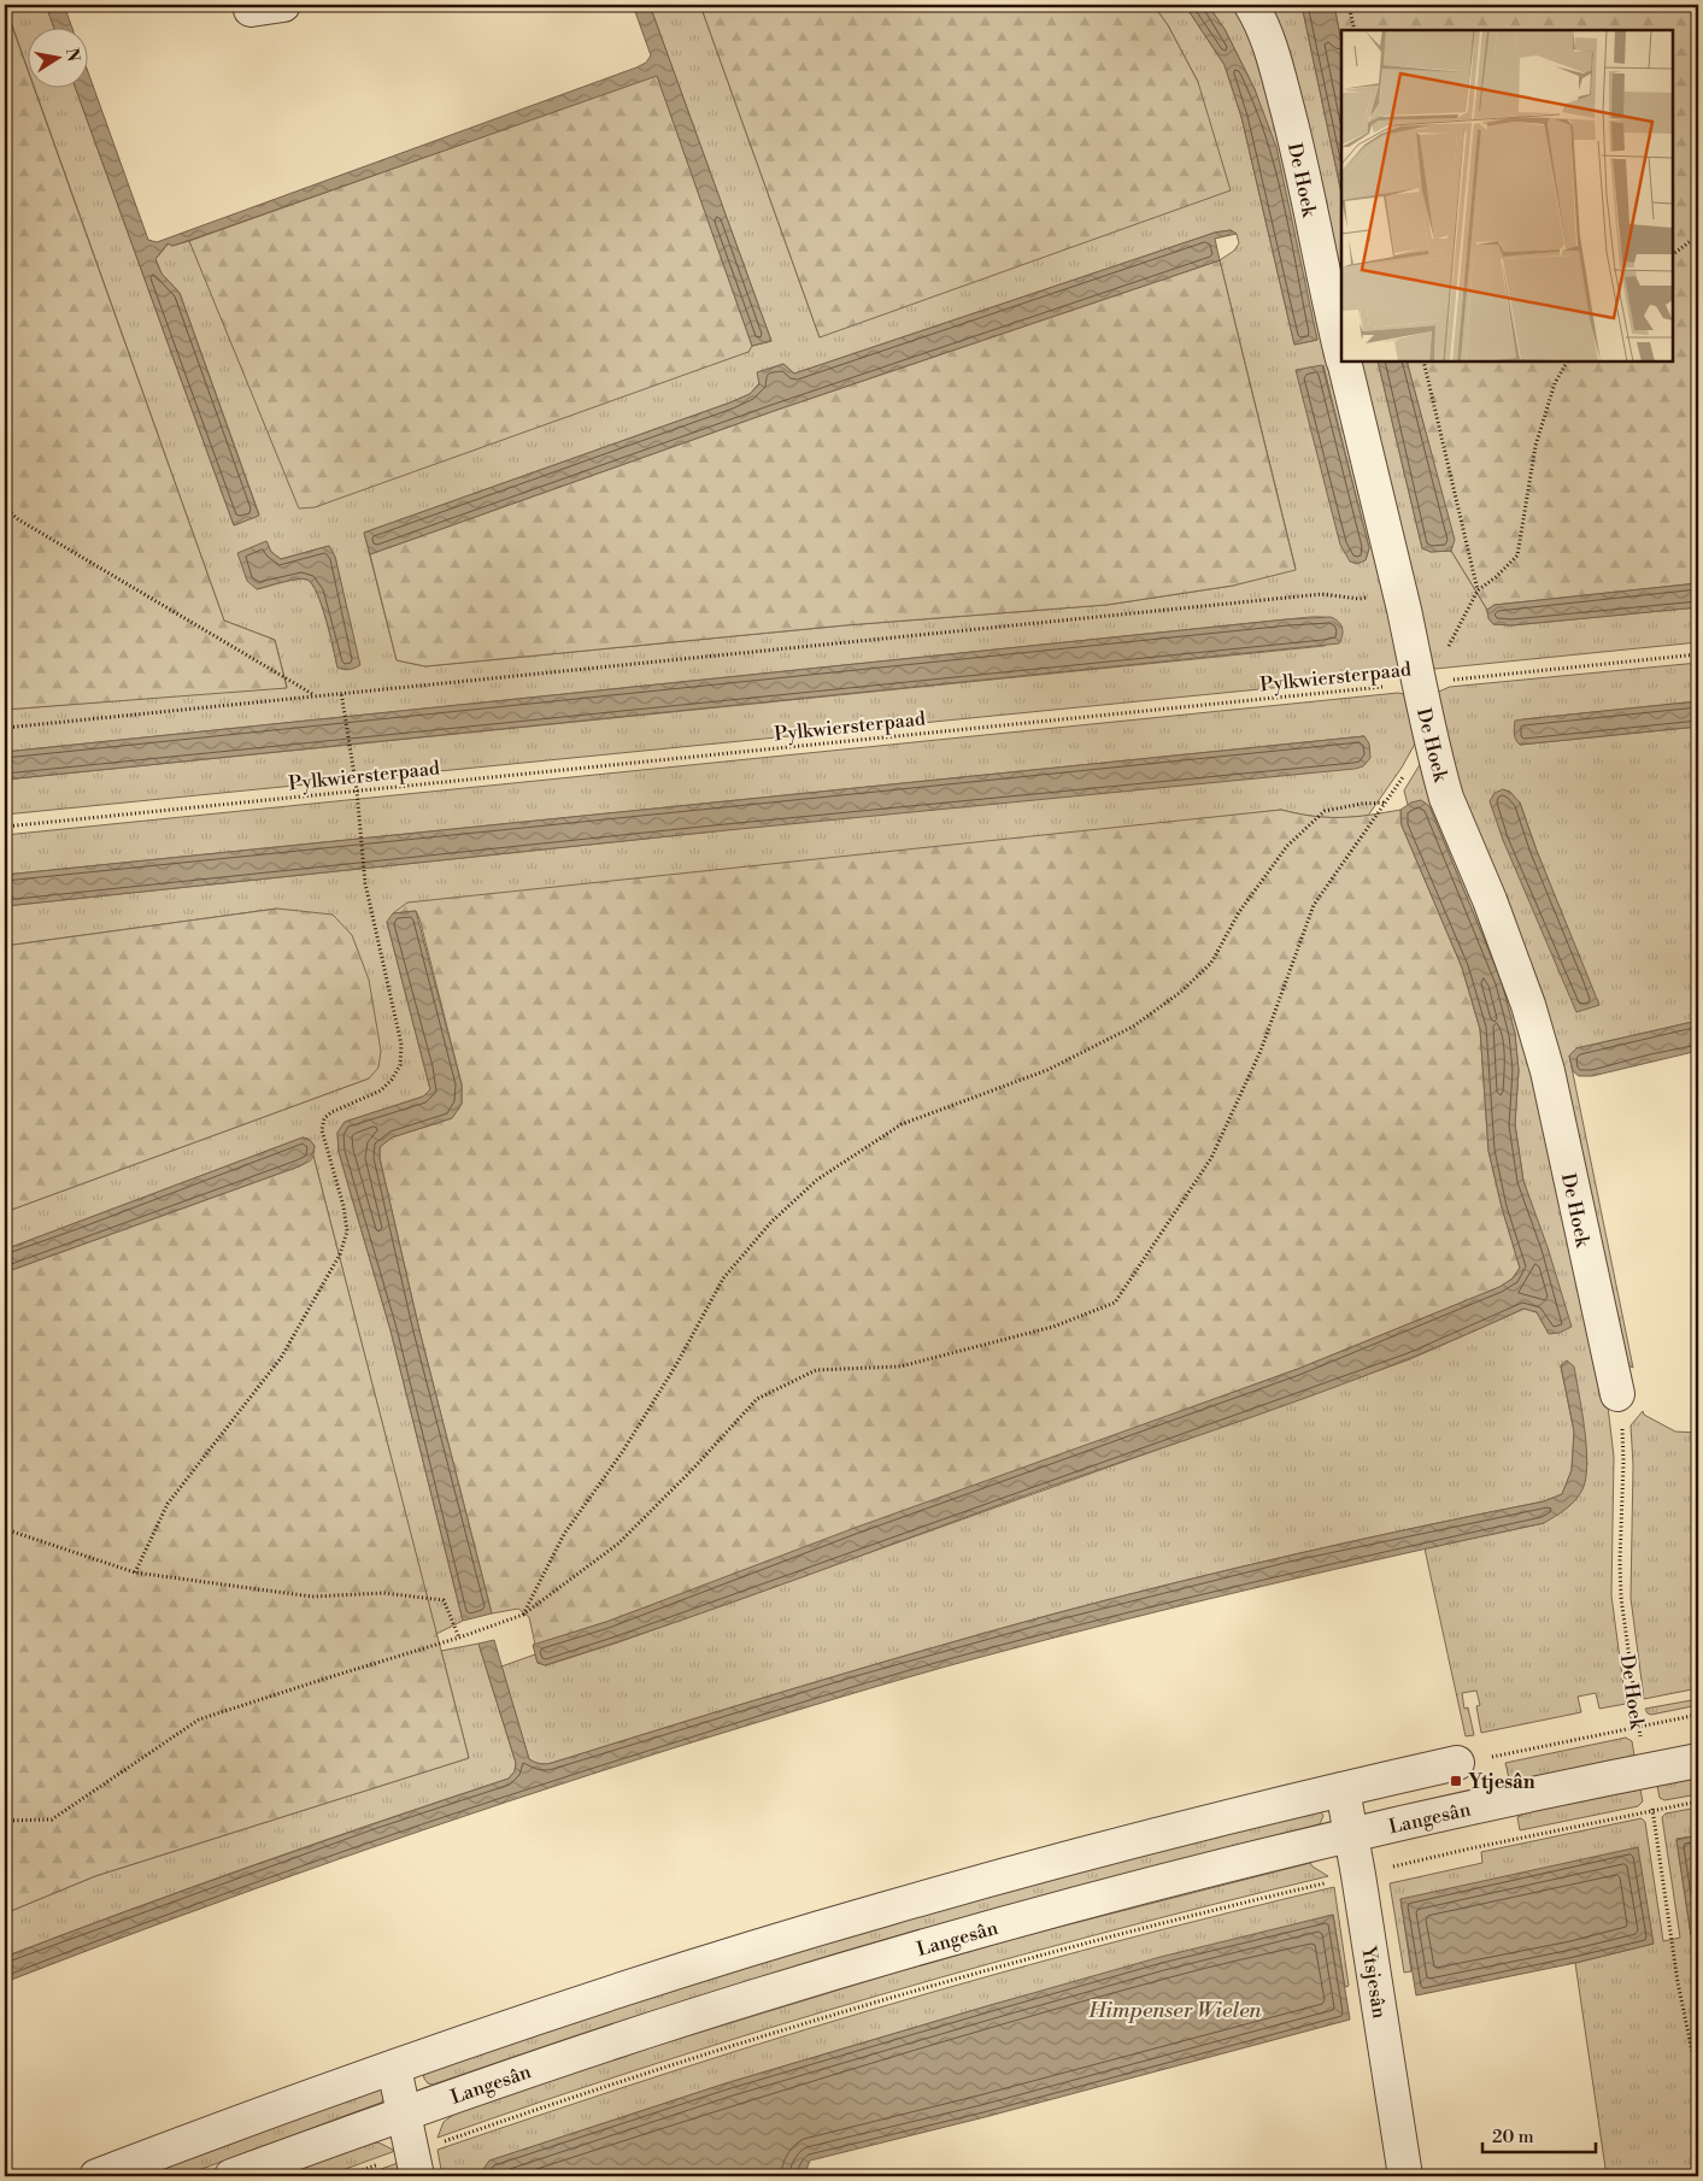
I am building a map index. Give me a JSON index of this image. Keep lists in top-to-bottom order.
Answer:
{
  "streets": {
    "street": ["De Hoek", "Langesân", "Ytsjesân"],
    "path": ["Pylkwiersterpaad"]
  },
  "crossings": [
    ["De Hoek", "Pylkwiersterpaad"],
    ["De Hoek", "Langesân"],
    ["Langesân", "Ytsjesân"]
  ],
  "water": ["Himpenser Wielen"],
  "places": {
    "transit": ["Ytjesân"]
  },
  "scale_bar": "20 m",
  "north": "right"
}
